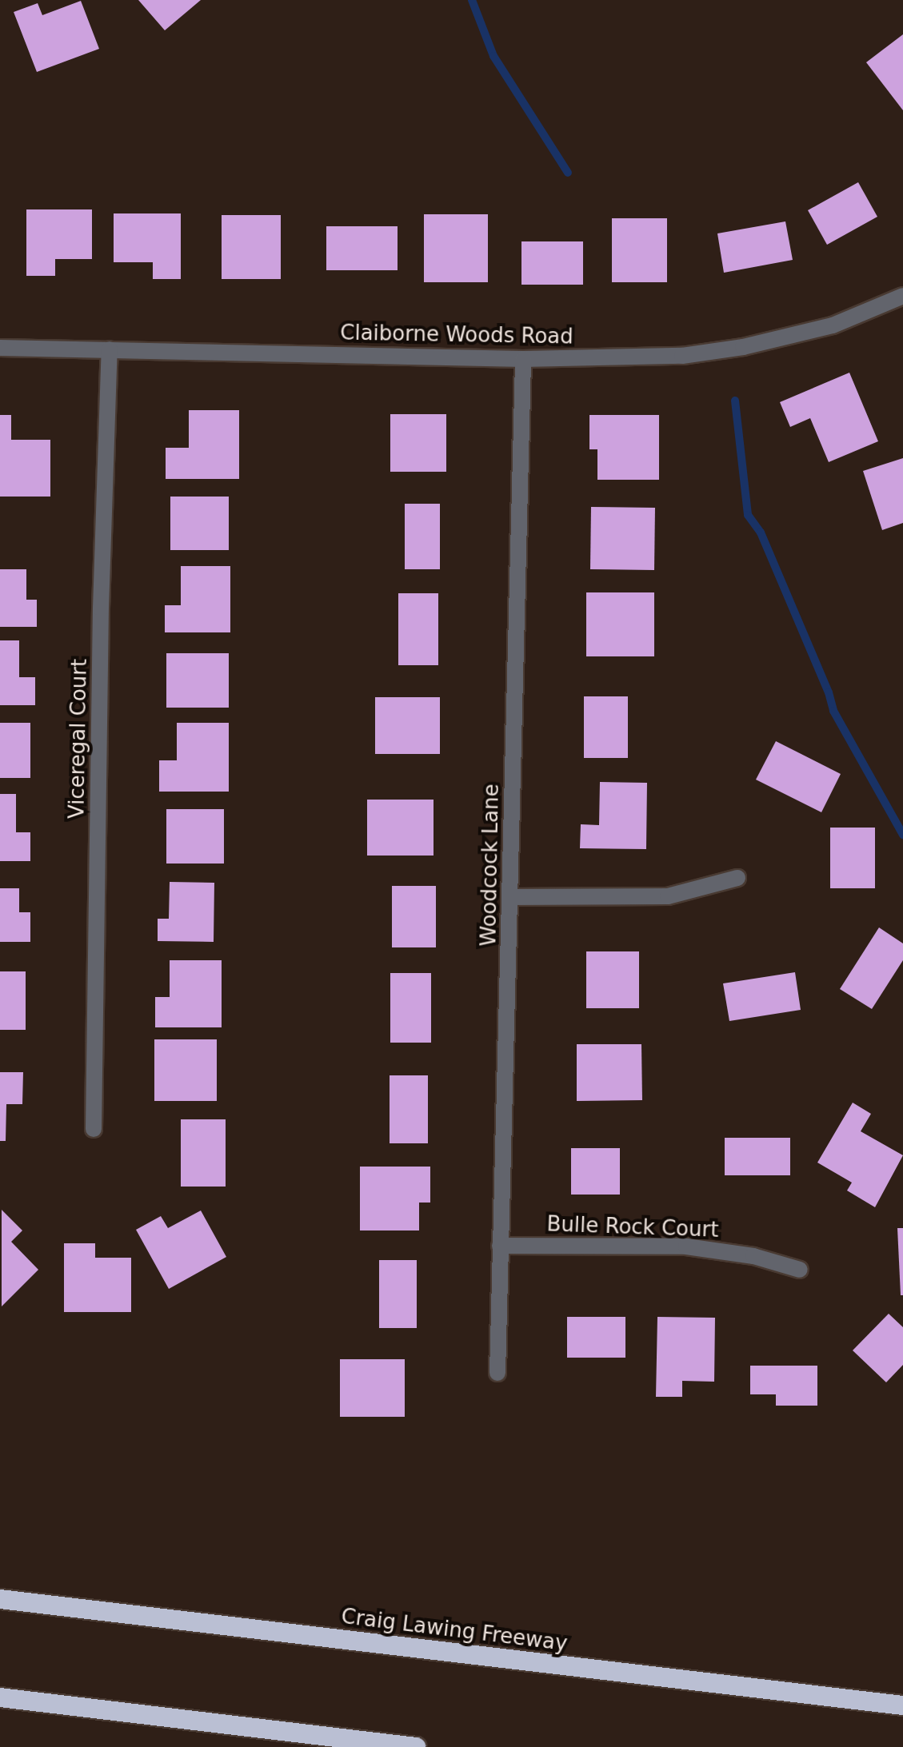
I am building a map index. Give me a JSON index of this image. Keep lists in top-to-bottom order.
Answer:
{
  "streets": {
    "highway": ["Craig Lawing Freeway"],
    "street": [
      "Claiborne Woods Road",
      "Viceregal Court",
      "Woodcock Lane",
      "Bulle Rock Court"
    ]
  },
  "crossings": [
    ["Claiborne Woods Road", "Viceregal Court"],
    ["Claiborne Woods Road", "Woodcock Lane"],
    ["Woodcock Lane", "Bulle Rock Court"]
  ]
}
